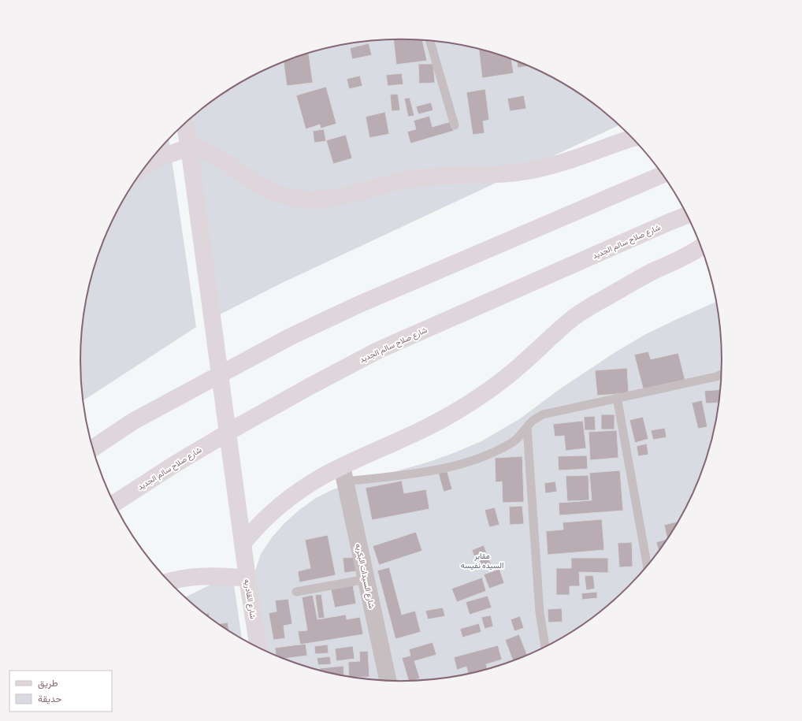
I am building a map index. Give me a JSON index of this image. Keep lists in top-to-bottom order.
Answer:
{
  "streets": {
    "main road": ["شارع صلاح سالم الجديد", "شارع القادريه"],
    "street": ["شارع السيدات البكريه"]
  },
  "parks": ["مقابر السيده نفيسه"],
  "legend": ["طريق", "حديقة"]
}
